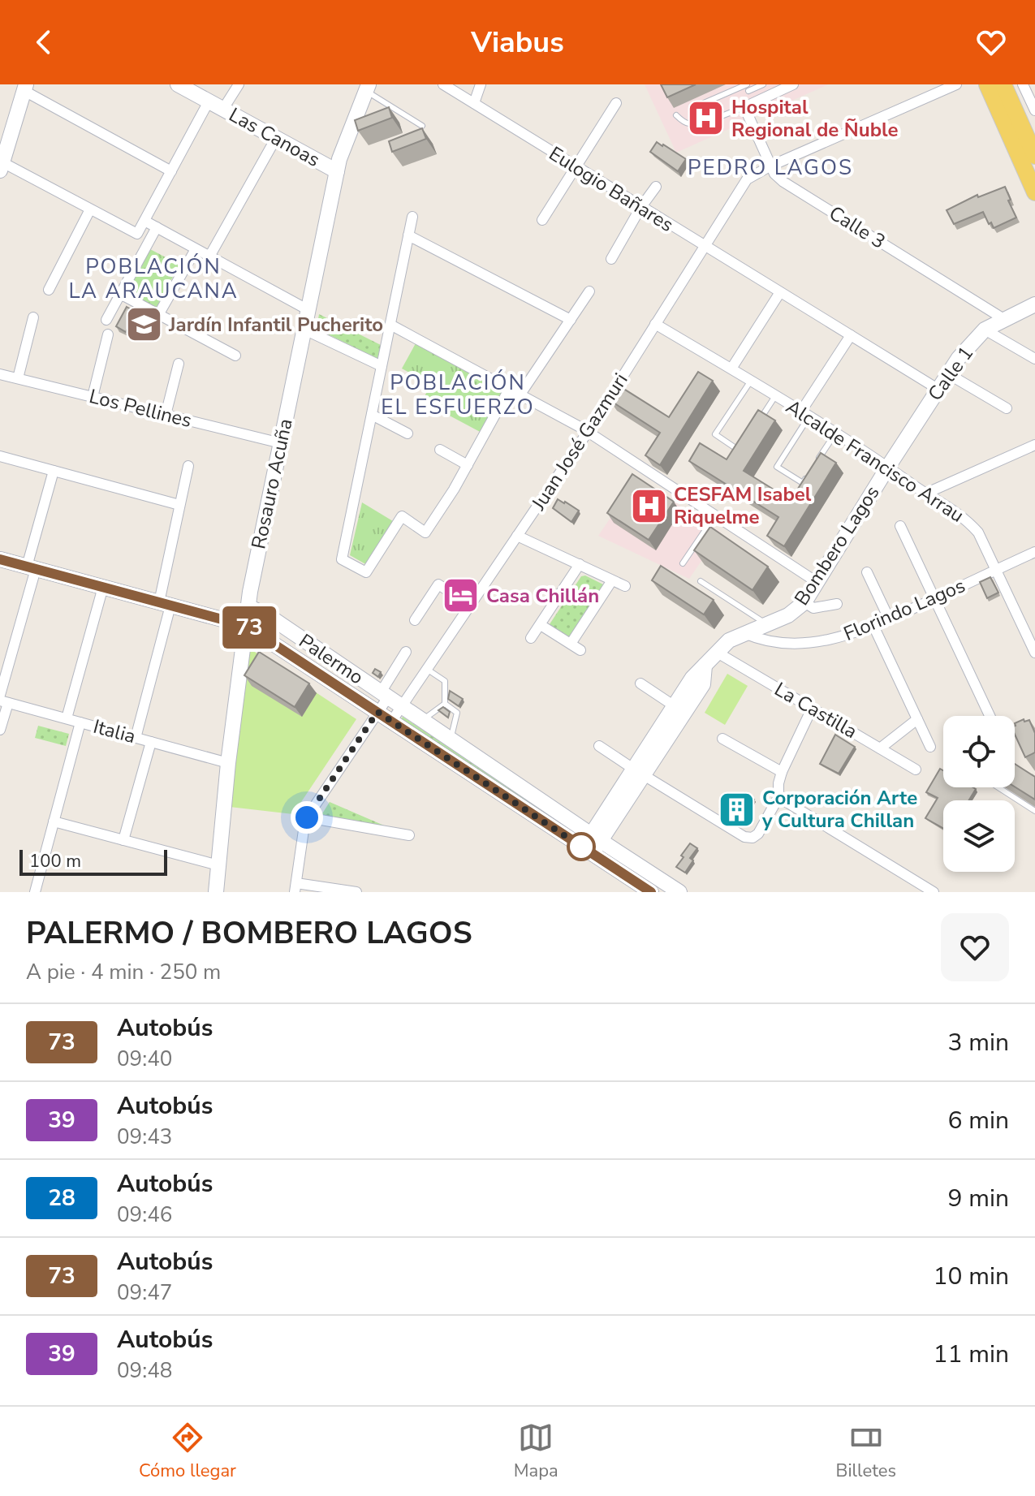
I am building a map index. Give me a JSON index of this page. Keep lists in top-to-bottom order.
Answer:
{
  "streets": {
    "street": [
      "Las Canoas",
      "Eulogio Bañares",
      "Calle 3",
      "Calle 1",
      "Los Pellines",
      "Juan José Gazmuri",
      "Alcalde Francisco Arrau",
      "Rosauro Acuña",
      "Bombero Lagos",
      "Florindo Lagos",
      "Palermo",
      "La Castilla",
      "Italia"
    ]
  },
  "crossings": [
    ["Las Canoas", "Rosauro Acuña"],
    ["Eulogio Bañares", "Calle 1"],
    ["Eulogio Bañares", "Juan José Gazmuri"],
    ["Calle 3", "Calle 1"],
    ["Calle 3", "Juan José Gazmuri"],
    ["Calle 1", "Alcalde Francisco Arrau"],
    ["Calle 1", "Bombero Lagos"],
    ["Los Pellines", "Rosauro Acuña"],
    ["Juan José Gazmuri", "Alcalde Francisco Arrau"],
    ["Juan José Gazmuri", "Palermo"],
    ["Alcalde Francisco Arrau", "Bombero Lagos"],
    ["Alcalde Francisco Arrau", "Florindo Lagos"],
    ["Rosauro Acuña", "Palermo"],
    ["Rosauro Acuña", "Italia"],
    ["Bombero Lagos", "Florindo Lagos"]
  ],
  "districts": ["PEDRO LAGOS", "POBLACIÓN LA ARAUCANA", "POBLACIÓN EL ESFUERZO"],
  "places": {
    "hospital": ["Hospital Regional de Ñuble", "CESFAM Isabel Riquelme"],
    "school or university": ["Jardín Infantil Pucherito"],
    "hotel": ["Casa Chillán"],
    "building": ["Corporación Arte y Cultura Chillan"]
  },
  "lines": ["bus line 73"],
  "scale_bar": "100 m",
  "page": {
    "header": "Viabus",
    "on_map": "73",
    "scale": "100 m",
    "heading": ["PALERMO / BOMBERO LAGOS", "A pie · 4 min · 250 m"],
    "list": [
      {
        "mark": "73",
        "name": "Autobús",
        "note": "09:40",
        "value": "3 min"
      },
      {
        "mark": "39",
        "name": "Autobús",
        "note": "09:43",
        "value": "6 min"
      },
      {
        "mark": "28",
        "name": "Autobús",
        "note": "09:46",
        "value": "9 min"
      },
      {
        "mark": "73",
        "name": "Autobús",
        "note": "09:47",
        "value": "10 min"
      },
      {
        "mark": "39",
        "name": "Autobús",
        "note": "09:48",
        "value": "11 min"
      }
    ],
    "tabs": ["Cómo llegar", "Mapa", "Billetes"]
  }
}
